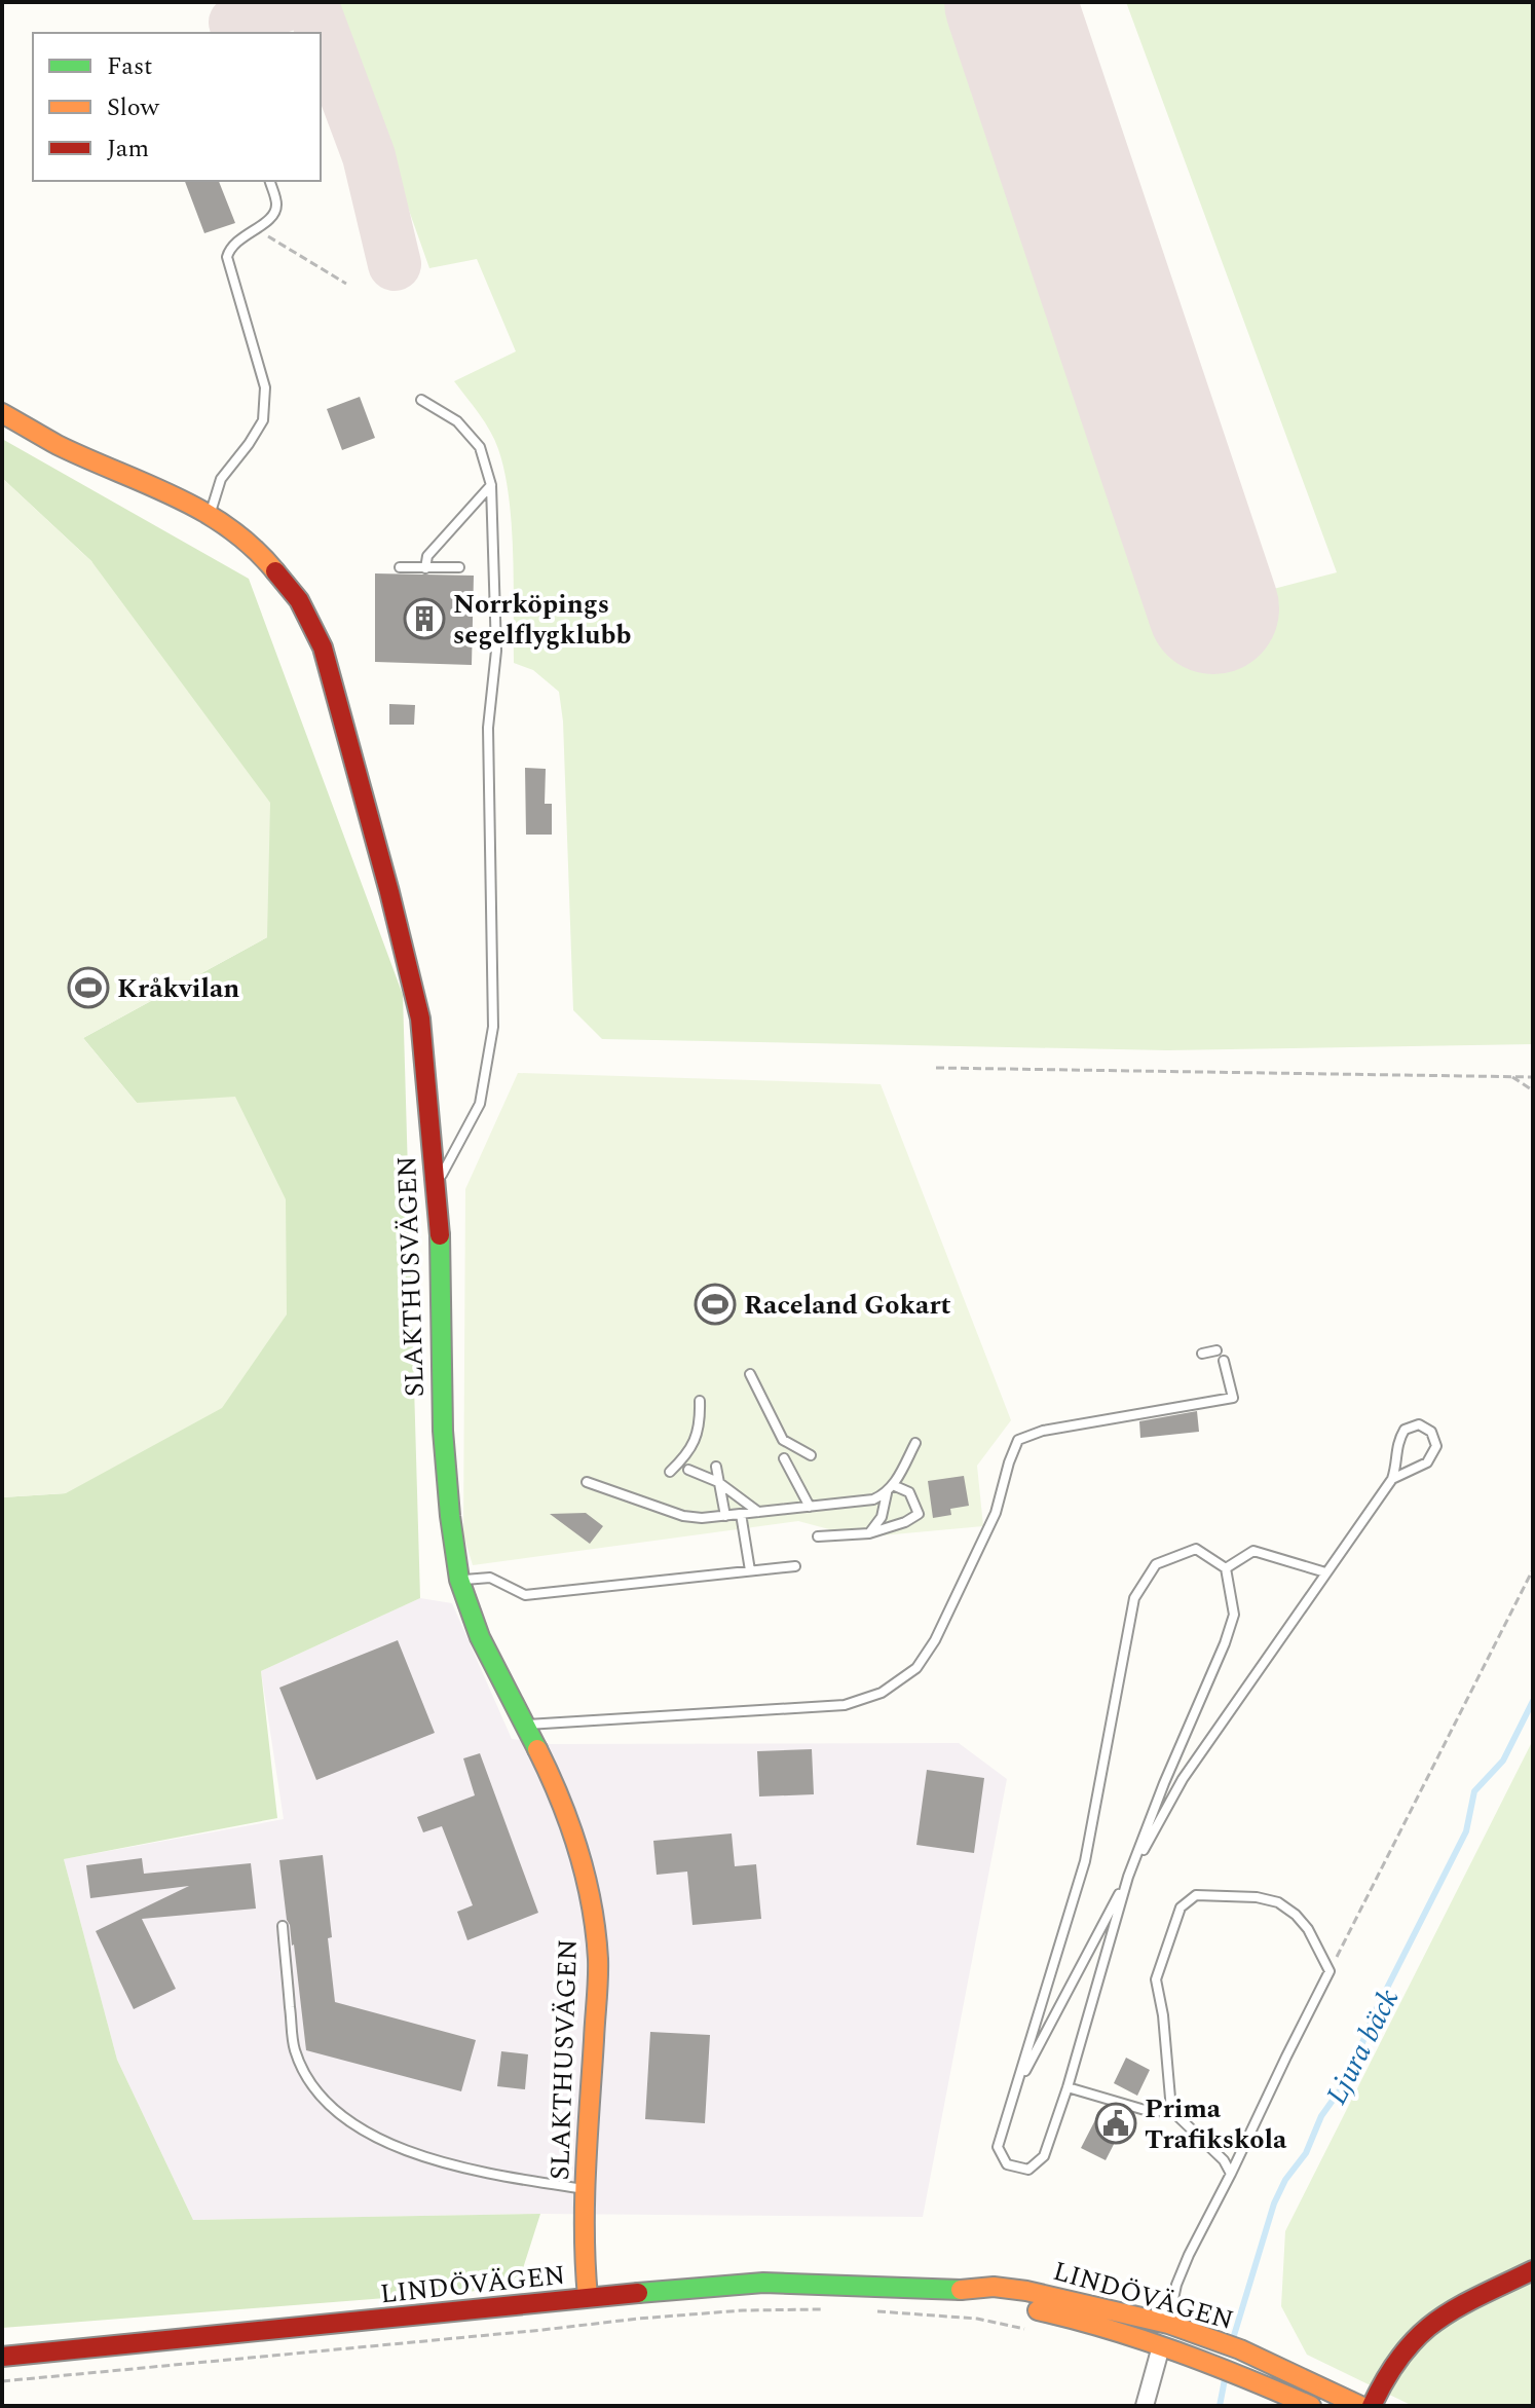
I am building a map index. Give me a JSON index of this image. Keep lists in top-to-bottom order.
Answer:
{
  "streets": {
    "street": ["SLAKTHUSVÄGEN", "LINDÖVÄGEN"]
  },
  "crossings": [
    ["SLAKTHUSVÄGEN", "LINDÖVÄGEN"]
  ],
  "water": ["Ljura bäck"],
  "places": {
    "building": ["Norrköpings segelflygklubb"],
    "sports": ["Kråkvilan", "Raceland Gokart"],
    "public building": ["Prima Trafikskola"]
  },
  "legend": ["Fast", "Slow", "Jam"]
}
